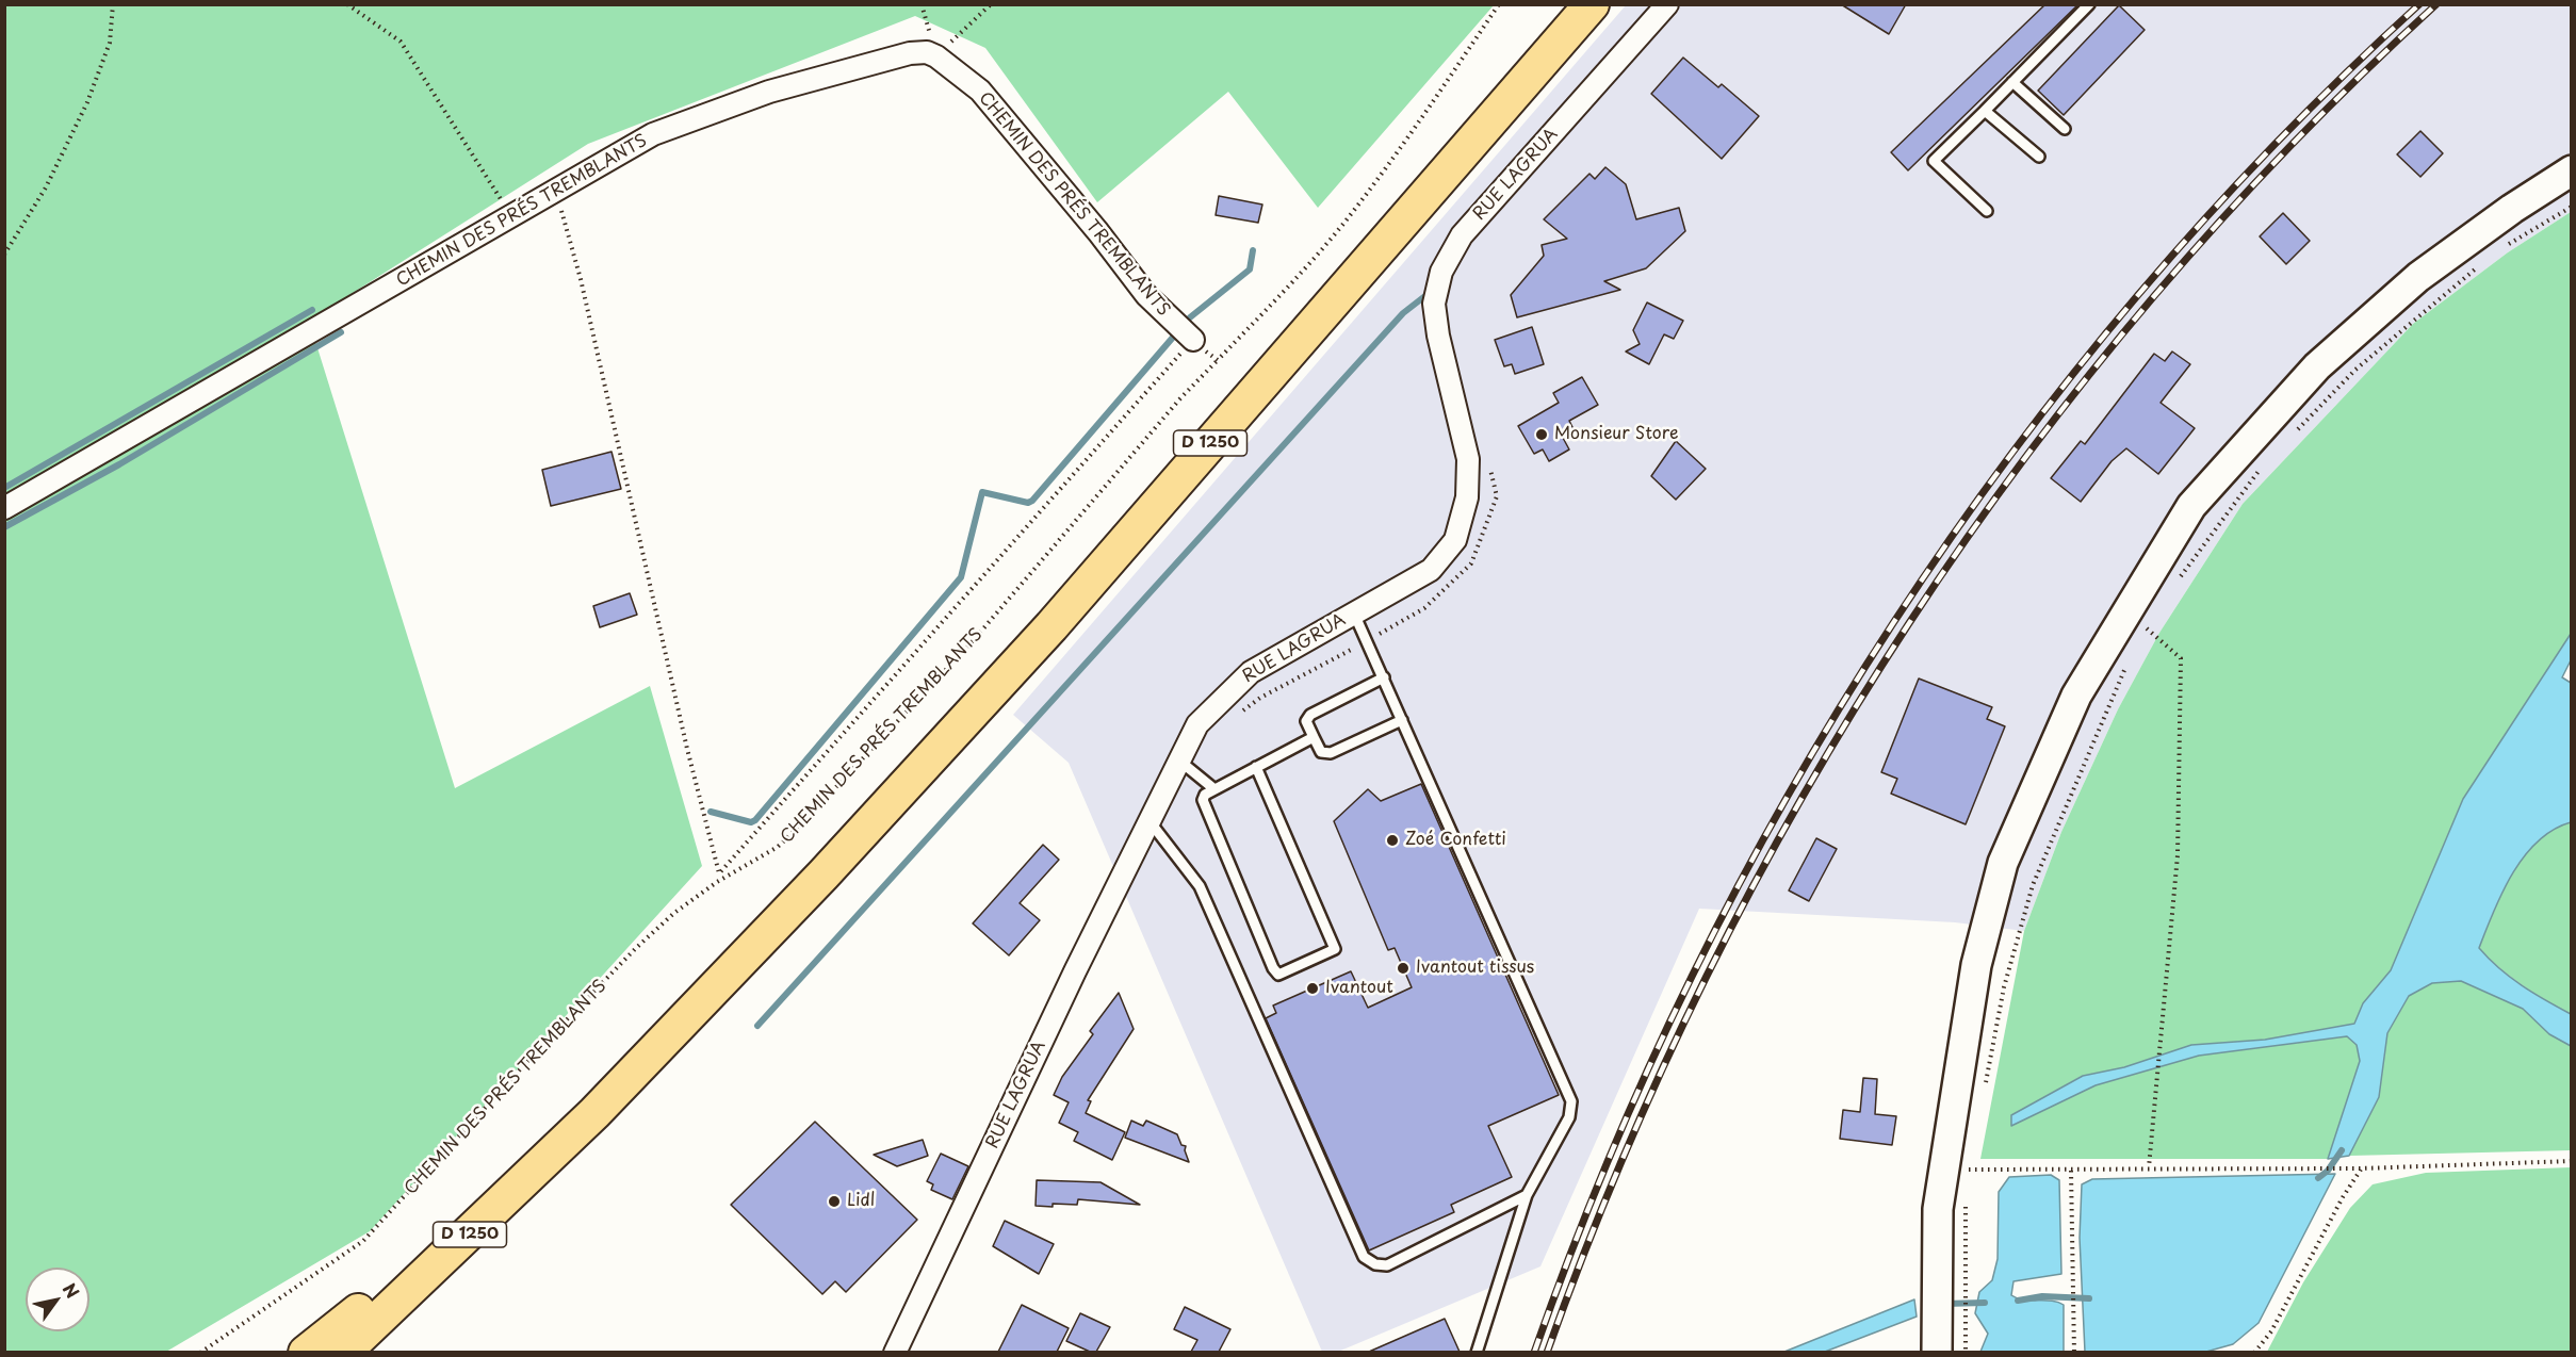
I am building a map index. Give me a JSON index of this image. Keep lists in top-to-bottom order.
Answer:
{
  "streets": {
    "main road": ["D 1250"],
    "street": ["RUE LAGRUA", "CHEMIN DES PRÉS TREMBLANTS"]
  },
  "places": [
    "Monsieur Store",
    "Zoé Confetti",
    "Ivantout tissus",
    "Ivantout",
    "Lidl"
  ],
  "north": "top right"
}
